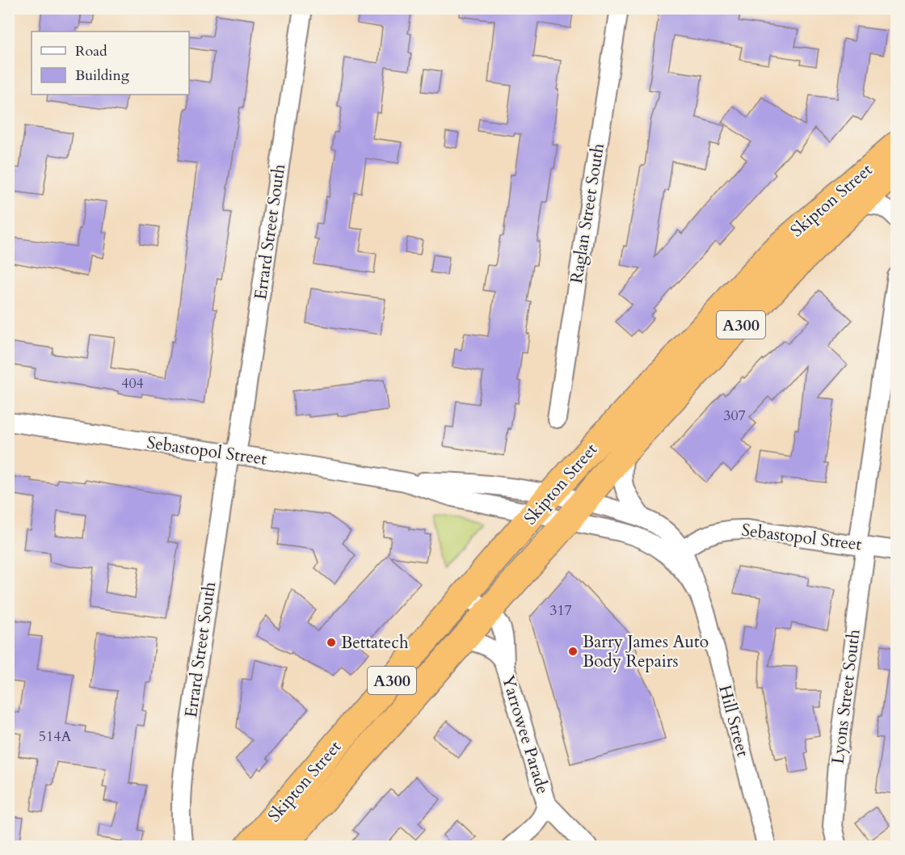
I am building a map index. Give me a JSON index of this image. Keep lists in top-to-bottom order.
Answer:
{
  "streets": {
    "highway": ["Skipton Street", "A300"],
    "street": [
      "Raglan Street South",
      "Errard Street South",
      "Sebastopol Street",
      "Lyons Street South",
      "Hill Street",
      "Yarrowee Parade"
    ]
  },
  "crossings": [
    ["Skipton Street", "Sebastopol Street"],
    ["Skipton Street", "Yarrowee Parade"],
    ["Errard Street South", "Sebastopol Street"],
    ["Sebastopol Street", "Lyons Street South"],
    ["Sebastopol Street", "Hill Street"]
  ],
  "places": ["Bettatech", "Barry James Auto Body Repairs"],
  "house_numbers": [
    "404",
    "307",
    "317",
    "514A"
  ],
  "legend": ["Road", "Building"]
}
